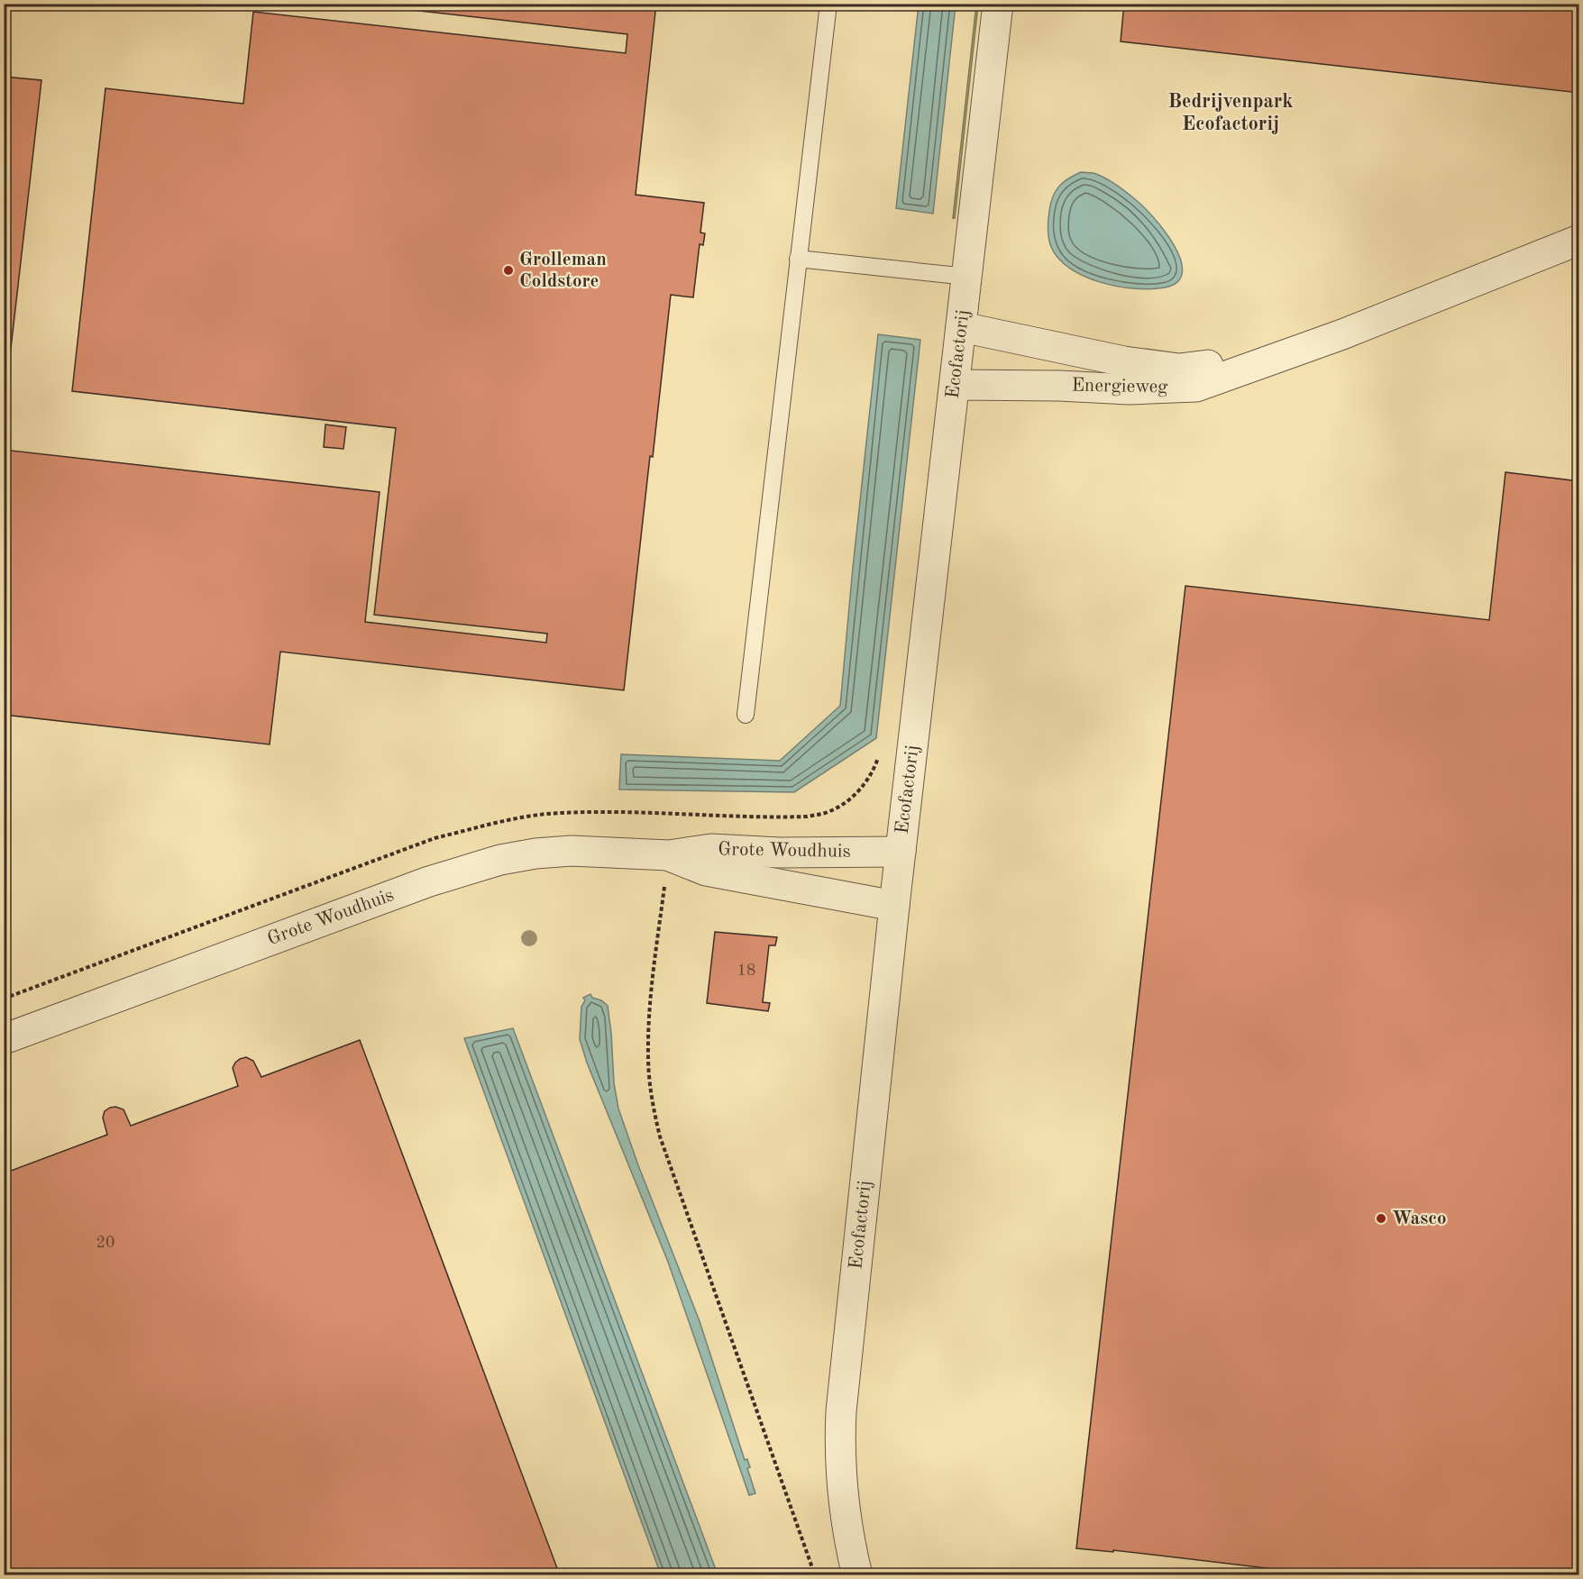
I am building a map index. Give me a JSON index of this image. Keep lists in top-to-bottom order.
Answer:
{
  "streets": {
    "street": ["Ecofactorij", "Energieweg", "Grote Woudhuis"]
  },
  "crossings": [
    ["Ecofactorij", "Energieweg"],
    ["Ecofactorij", "Grote Woudhuis"]
  ],
  "districts": ["Bedrijvenpark Ecofactorij"],
  "places": ["Grolleman Coldstore", "Wasco"],
  "house_numbers": ["18", "20"]
}
